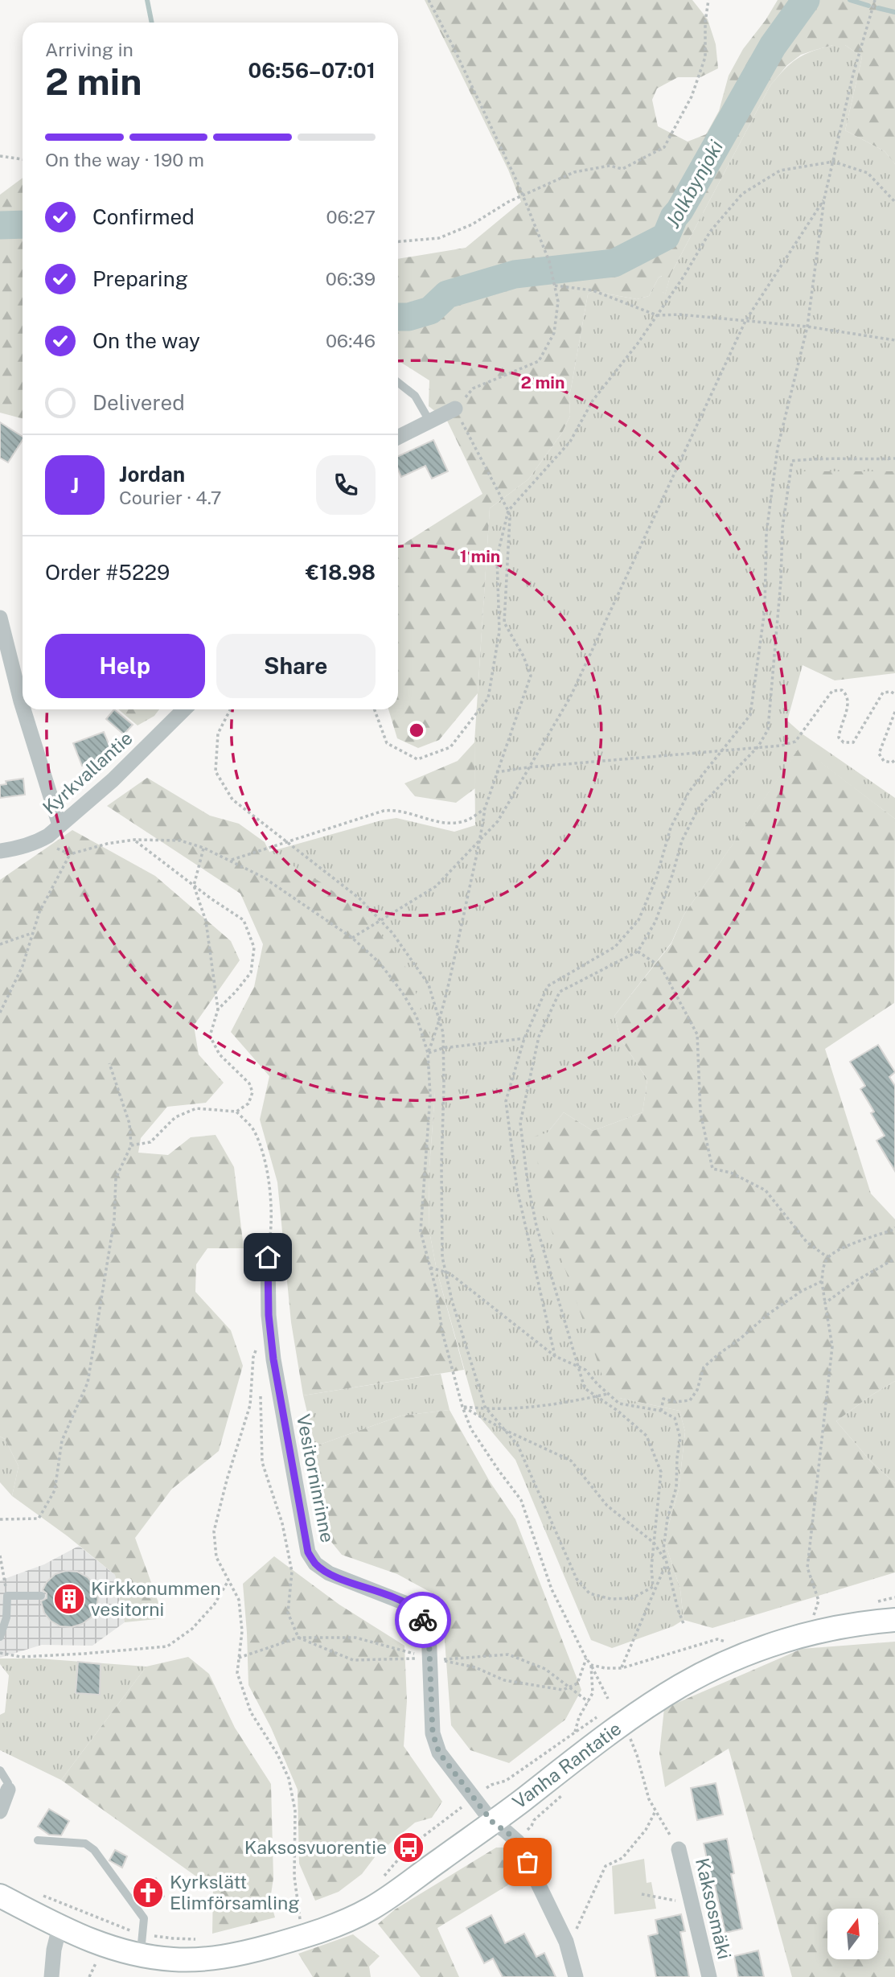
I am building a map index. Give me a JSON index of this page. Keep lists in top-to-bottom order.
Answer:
{
  "streets": {
    "main road": ["Vanha Rantatie"],
    "street": ["Kyrkvallantie", "Vesitorninrinne", "Kaksosmäki"]
  },
  "crossings": [
    ["Vesitorninrinne", "Vanha Rantatie"]
  ],
  "water": ["Jolkbynjoki"],
  "places": {
    "building": ["Kirkkonummen vesitorni"],
    "bus stop": ["Kaksosvuorentie"],
    "church": ["Kyrkslätt Elimförsamling"]
  },
  "north": "top",
  "page": {
    "heading": ["2 min", "Arriving in", "06:56–07:01"],
    "panel": [
      "Jordan",
      "Courier · 4.7",
      "Order #5229",
      "€18.98"
    ],
    "bar": "On the way · 190 m",
    "list": [
      ["Confirmed", "06:27"],
      ["Preparing", "06:39"],
      ["On the way", "06:46"],
      "Delivered"
    ],
    "round": "J",
    "buttons": ["Help", "Share"]
  },
  "rings": ["2 min", "1 min"]
}
